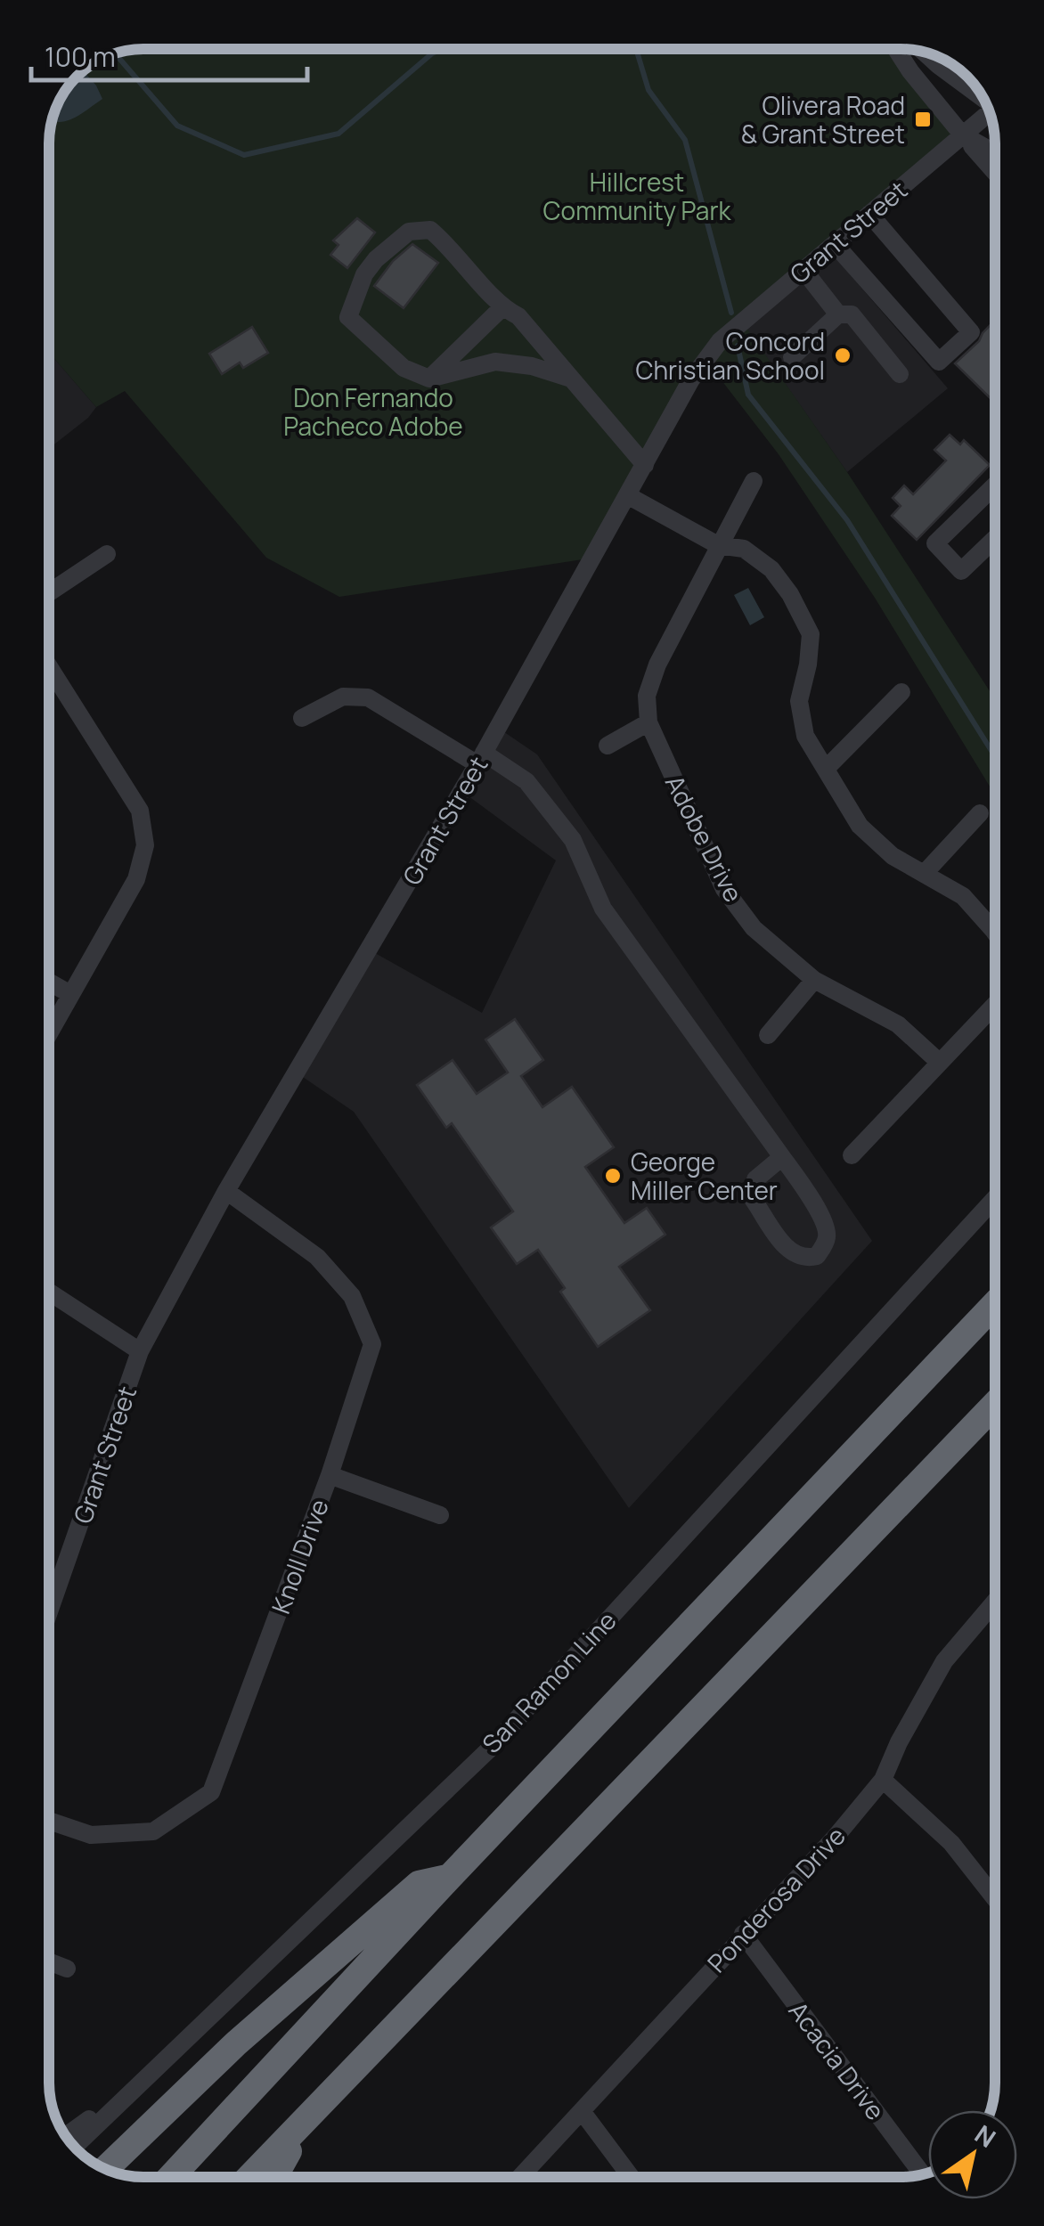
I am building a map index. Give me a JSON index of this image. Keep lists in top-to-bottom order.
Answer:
{
  "streets": {
    "street": [
      "Grant Street",
      "Adobe Drive",
      "Knoll Drive",
      "San Ramon Line",
      "Ponderosa Drive",
      "Acacia Drive"
    ]
  },
  "crossings": [
    ["Grant Street", "Knoll Drive"],
    ["Ponderosa Drive", "Acacia Drive"]
  ],
  "parks": ["Hillcrest Community Park", "Don Fernando Pacheco Adobe"],
  "places": {
    "transit": ["Olivera Road & Grant Street"],
    "other": ["Concord Christian School", "George Miller Center"]
  },
  "scale_bar": "100 m",
  "north": "top right"
}
